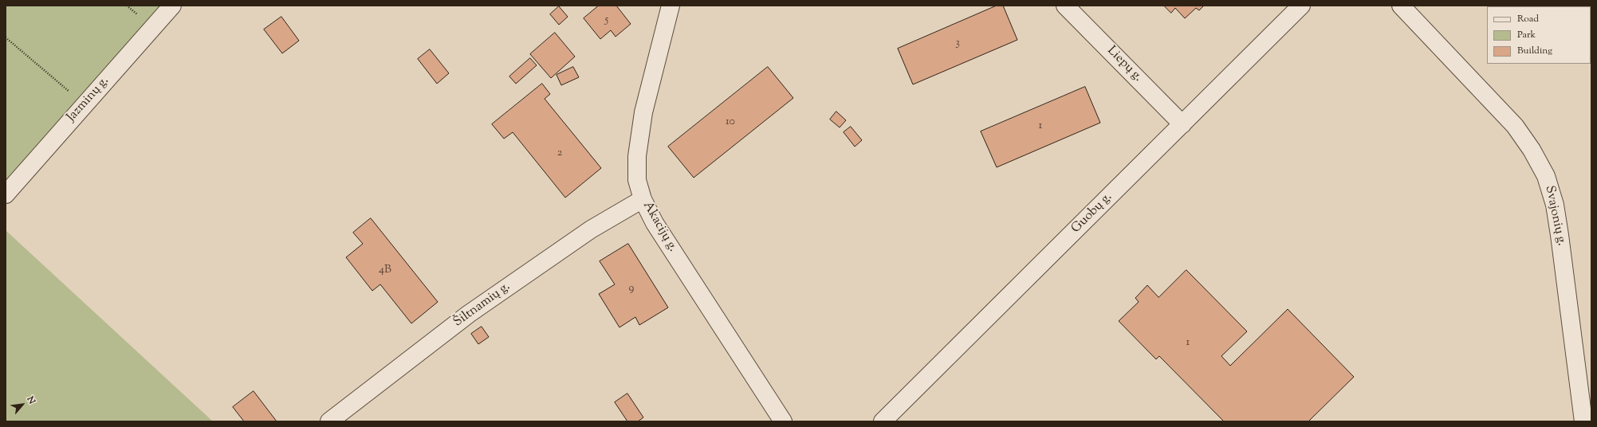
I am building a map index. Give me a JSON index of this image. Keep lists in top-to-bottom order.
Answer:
{
  "streets": {
    "street": [
      "Liepų g.",
      "Jazminų g.",
      "Guobų g.",
      "Svajonių g.",
      "Akacijų g.",
      "Šiltnamių g."
    ]
  },
  "crossings": [
    ["Liepų g.", "Guobų g."],
    ["Akacijų g.", "Šiltnamių g."]
  ],
  "house_numbers": [
    "5",
    "3",
    "10",
    "1",
    "2",
    "4B",
    "9",
    "1"
  ],
  "legend": ["Road", "Park", "Building"],
  "north": "top right"
}
